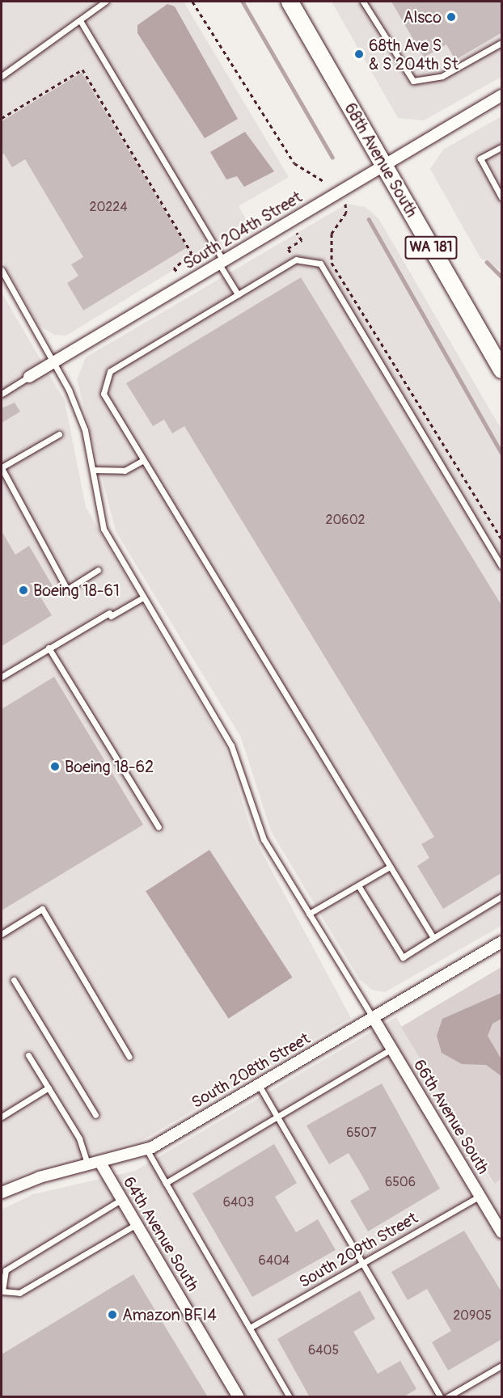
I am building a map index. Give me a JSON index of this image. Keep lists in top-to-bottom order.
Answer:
{
  "streets": {
    "main road": ["68th Avenue South", "WA 181"],
    "street": [
      "South 204th Street",
      "South 208th Street",
      "66th Avenue South",
      "64th Avenue South"
    ],
    "lane": ["South 209th Street"]
  },
  "crossings": [
    ["68th Avenue South", "South 204th Street"],
    ["South 208th Street", "66th Avenue South"],
    ["South 208th Street", "64th Avenue South"],
    ["66th Avenue South", "South 209th Street"]
  ],
  "places": [
    "Alsco",
    "68th Ave S & S 204th St",
    "Boeing 18-61",
    "Boeing 18-62",
    "Amazon BFI4"
  ],
  "house_numbers": [
    "20224",
    "20602",
    "6507",
    "6506",
    "6403",
    "6404",
    "20905",
    "6405"
  ]
}
